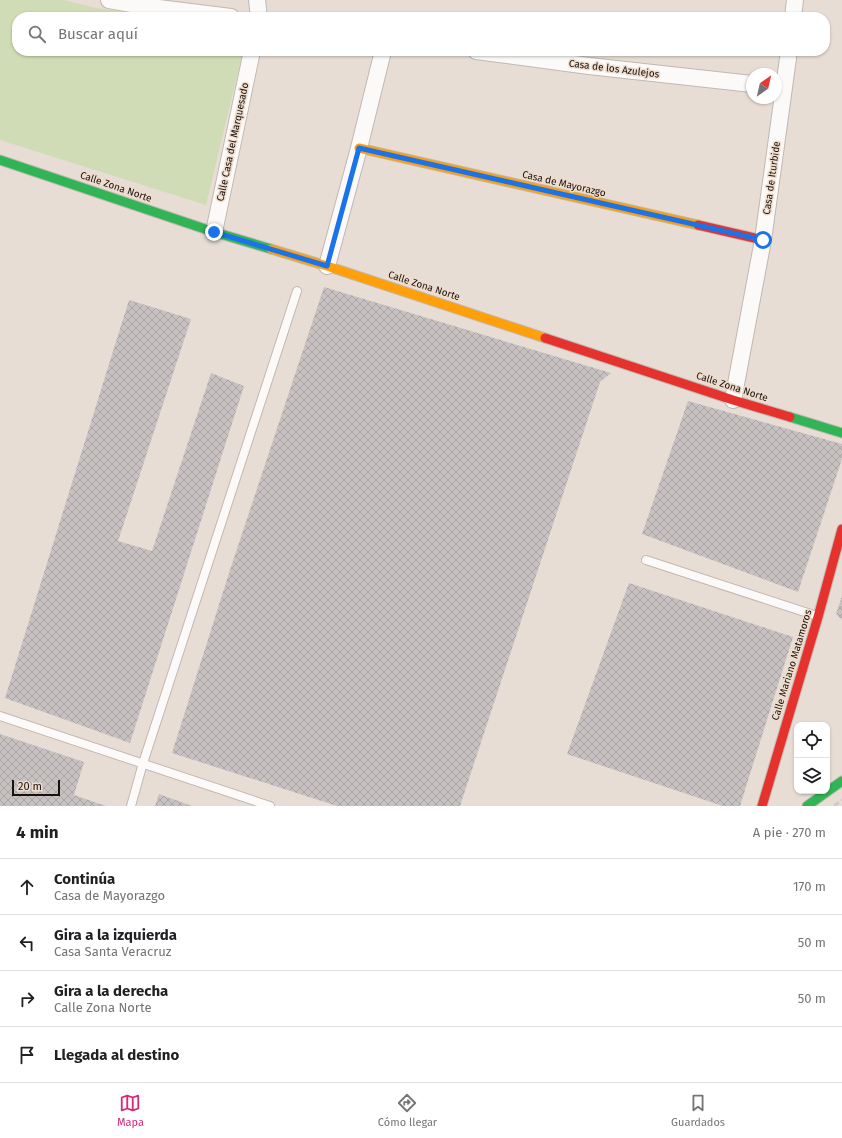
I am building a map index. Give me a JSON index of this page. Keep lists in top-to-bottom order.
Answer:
{
  "streets": {
    "main road": ["Casa de Mayorazgo", "Calle Zona Norte", "Calle Mariano Matamoros"],
    "street": ["Casa de los Azulejos", "Calle Casa del Marquesado", "Casa de Iturbide"]
  },
  "crossings": [
    ["Calle Casa del Marquesado", "Calle Zona Norte"],
    ["Casa de Iturbide", "Casa de Mayorazgo"],
    ["Casa de Iturbide", "Calle Zona Norte"]
  ],
  "scale_bar": "20 m",
  "north": "top right",
  "page": {
    "search": "Buscar aquí",
    "scale": "20 m",
    "heading": ["4 min", "A pie · 270 m"],
    "list": [
      ["Continúa", "Casa de Mayorazgo", "170 m"],
      ["Gira a la izquierda", "Casa Santa Veracruz", "50 m"],
      ["Gira a la derecha", "Calle Zona Norte", "50 m"],
      "Llegada al destino"
    ],
    "nav": ["Mapa", "Cómo llegar", "Guardados"]
  }
}
